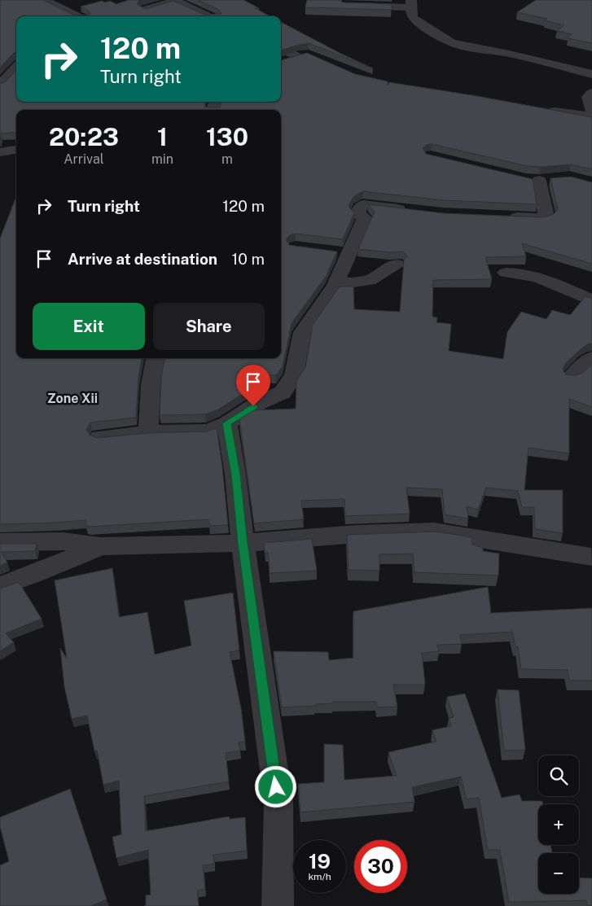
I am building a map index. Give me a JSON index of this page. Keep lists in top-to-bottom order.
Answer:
{
  "districts": ["Zone Xii"],
  "page": {
    "turn": ["120 m", "Turn right"],
    "eta": [
      "20:23",
      "Arrival",
      "1",
      "min",
      "130",
      "m"
    ],
    "list": [
      {
        "name": "Turn right",
        "value": "120 m"
      },
      {
        "name": "Arrive at destination",
        "value": "10 m"
      }
    ],
    "buttons": ["Exit", "Share"],
    "map_buttons": ["+", "−"],
    "speed": "19 km/h",
    "limit": "30"
  }
}
